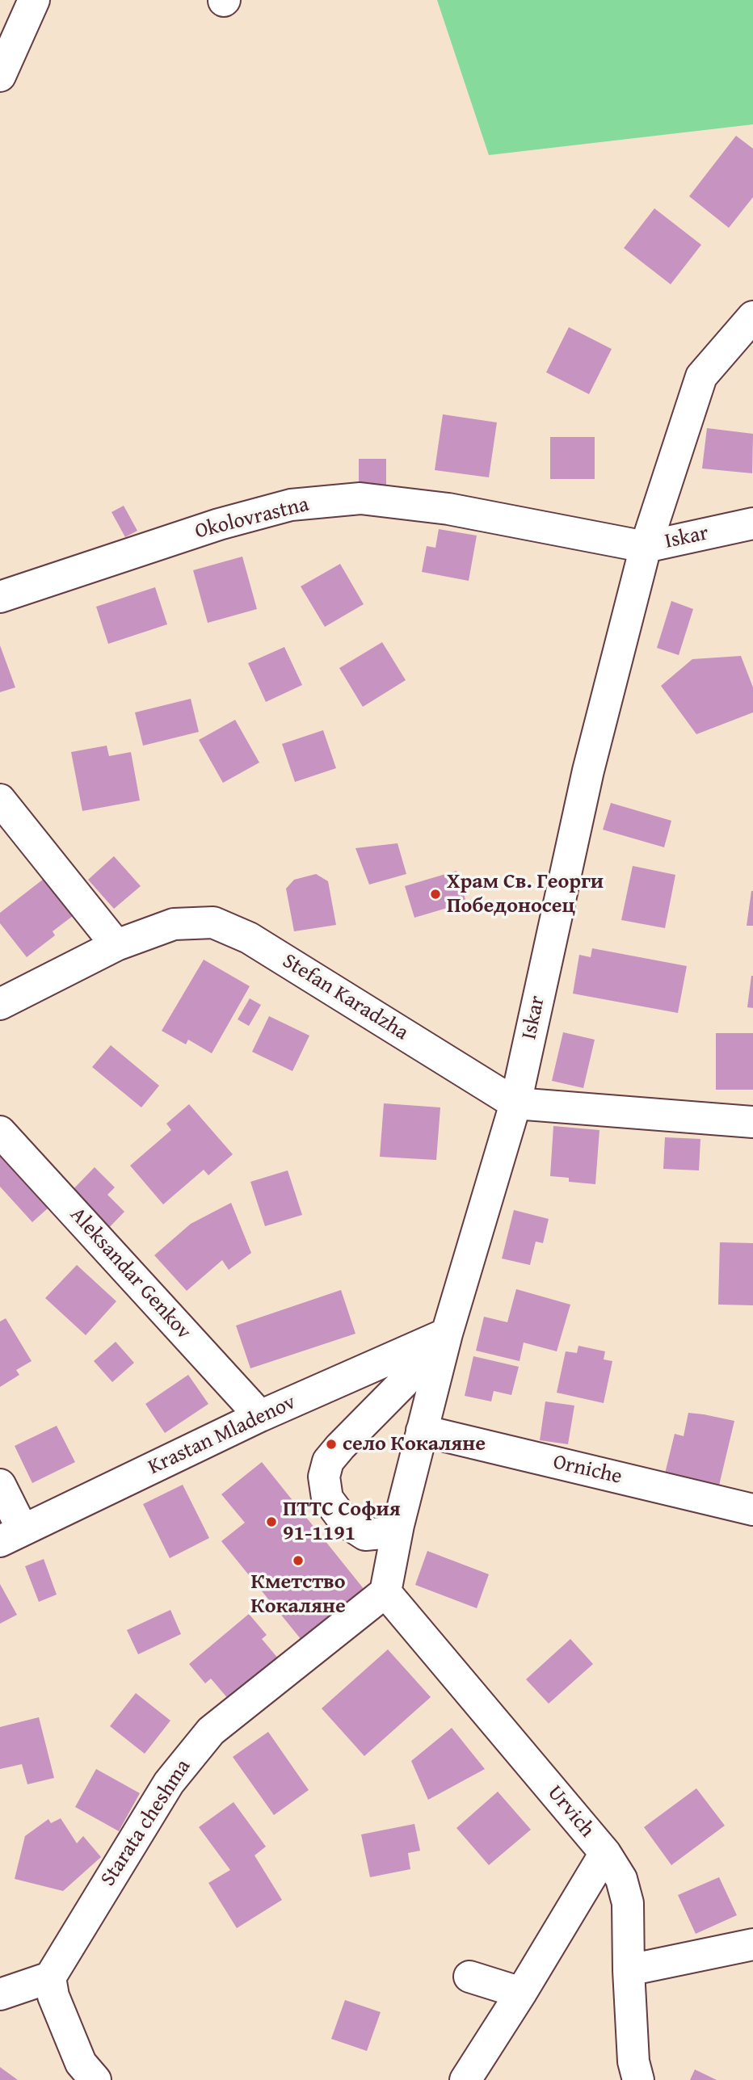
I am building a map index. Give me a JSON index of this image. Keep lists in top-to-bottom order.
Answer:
{
  "streets": {
    "street": [
      "Okolovrastna",
      "Iskar",
      "Stefan Karadzha",
      "Aleksandar Genkov",
      "Krastan Mladenov",
      "Orniche",
      "Urvich",
      "Starata cheshma"
    ]
  },
  "crossings": [
    ["Okolovrastna", "Iskar"],
    ["Iskar", "Stefan Karadzha"],
    ["Iskar", "Krastan Mladenov"],
    ["Iskar", "Orniche"],
    ["Iskar", "Urvich"],
    ["Iskar", "Starata cheshma"],
    ["Aleksandar Genkov", "Krastan Mladenov"],
    ["Urvich", "Starata cheshma"]
  ],
  "places": [
    "Храм Св. Георги Победоносец",
    "село Кокаляне",
    "ПТТС София 91-1191",
    "Кметство Кокаляне"
  ]
}
